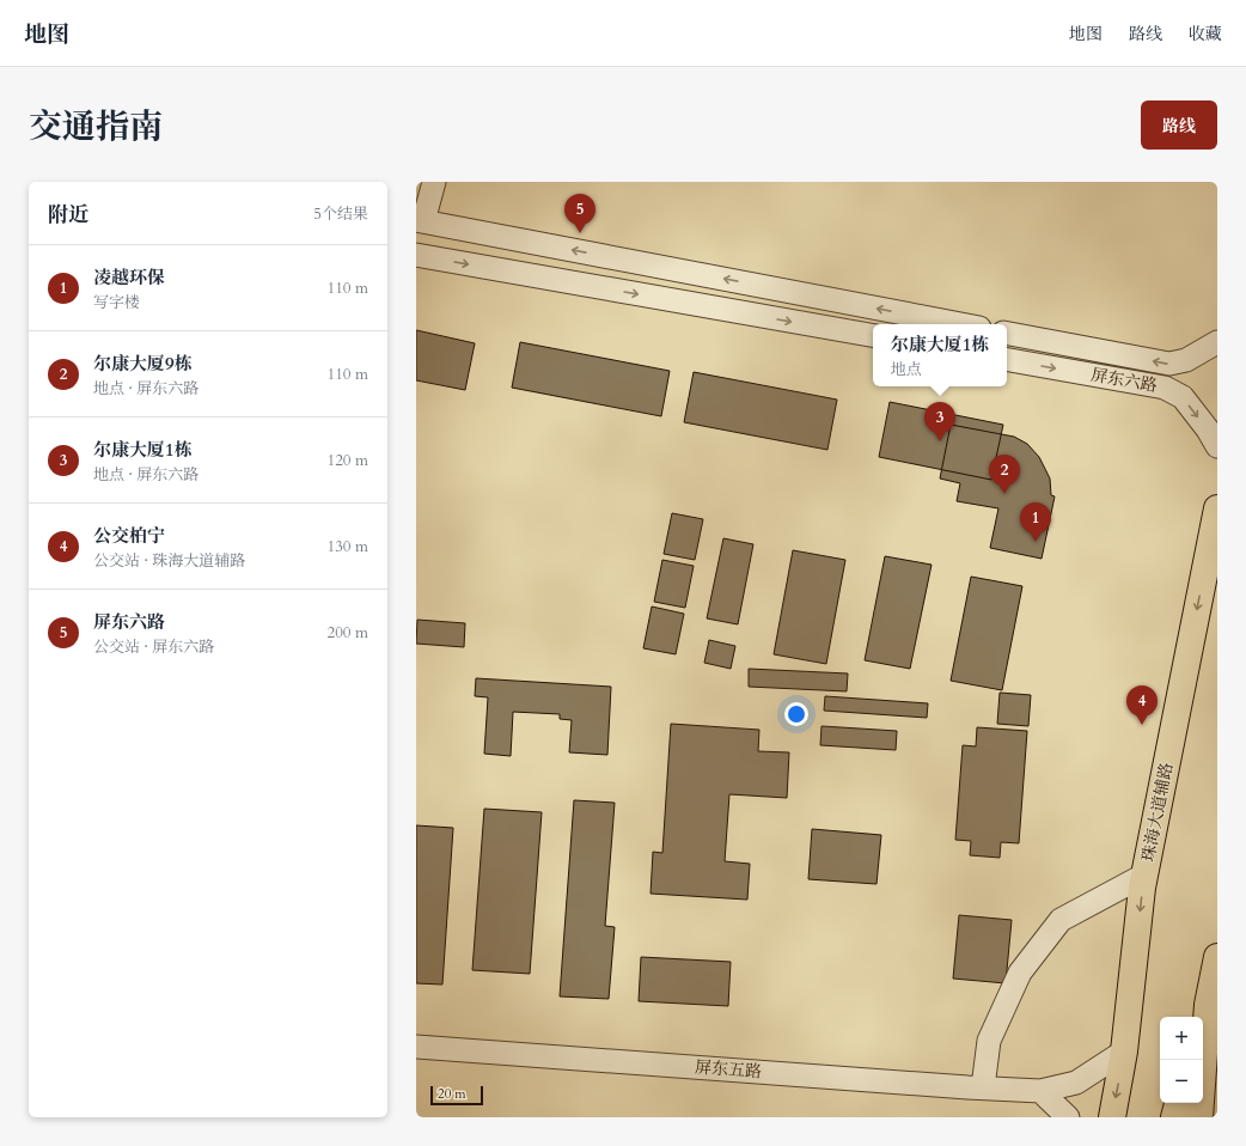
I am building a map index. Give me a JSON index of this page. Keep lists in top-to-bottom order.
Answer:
{
  "streets": {
    "main road": ["珠海大道辅路"],
    "street": ["屏东六路", "屏东五路"]
  },
  "crossings": [
    ["珠海大道辅路", "屏东五路"]
  ],
  "scale_bar": "20 m",
  "page": {
    "header": "地图",
    "nav": ["地图", "路线", "收藏"],
    "title": "交通指南",
    "buttons": "路线",
    "heading": ["附近", "5个结果"],
    "pins": [
      "5",
      "3",
      "2",
      "1",
      "4"
    ],
    "list": [
      {
        "mark": "1",
        "name": "凌越环保",
        "note": "写字楼",
        "value": "110 m"
      },
      {
        "mark": "2",
        "name": "尔康大厦9栋",
        "note": "地点 · 屏东六路",
        "value": "110 m"
      },
      {
        "mark": "3",
        "name": "尔康大厦1栋",
        "note": "地点 · 屏东六路",
        "value": "120 m"
      },
      {
        "mark": "4",
        "name": "公交柏宁",
        "note": "公交站 · 珠海大道辅路",
        "value": "130 m"
      },
      {
        "mark": "5",
        "name": "屏东六路",
        "note": "公交站 · 屏东六路",
        "value": "200 m"
      }
    ],
    "popup": ["尔康大厦1栋", "地点"],
    "map_buttons": ["+", "−"],
    "scale": "20 m"
  }
}
